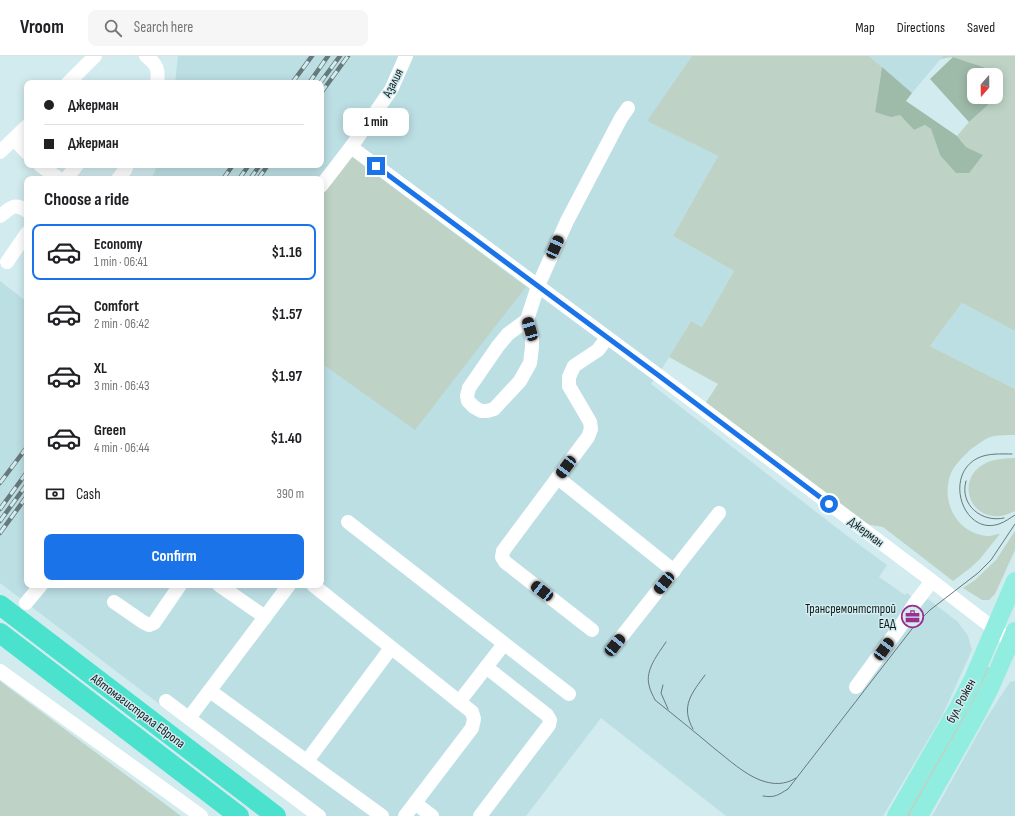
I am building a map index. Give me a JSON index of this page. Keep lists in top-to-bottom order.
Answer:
{
  "streets": {
    "highway": ["Автомагистрала Европа"],
    "main road": ["бул. Рожен"],
    "street": ["Азалия", "Джерман"]
  },
  "crossings": [
    ["Азалия", "Джерман"],
    ["Джерман", "бул. Рожен"]
  ],
  "places": {
    "office": ["Трансремонтстрой ЕАД"]
  },
  "north": "bottom",
  "page": {
    "header": "Vroom",
    "search": "Search here",
    "nav": ["Map", "Directions", "Saved"],
    "banner": ["Джерман", "Джерман"],
    "bubble": "1 min",
    "heading": "Choose a ride",
    "list": [
      {
        "name": "Economy",
        "note": "1 min · 06:41",
        "value": "$1.16"
      },
      {
        "name": "Comfort",
        "note": "2 min · 06:42",
        "value": "$1.57"
      },
      {
        "name": "XL",
        "note": "3 min · 06:43",
        "value": "$1.97"
      },
      {
        "name": "Green",
        "note": "4 min · 06:44",
        "value": "$1.40"
      }
    ],
    "pay": ["Cash", "390 m"],
    "buttons": "Confirm"
  }
}
